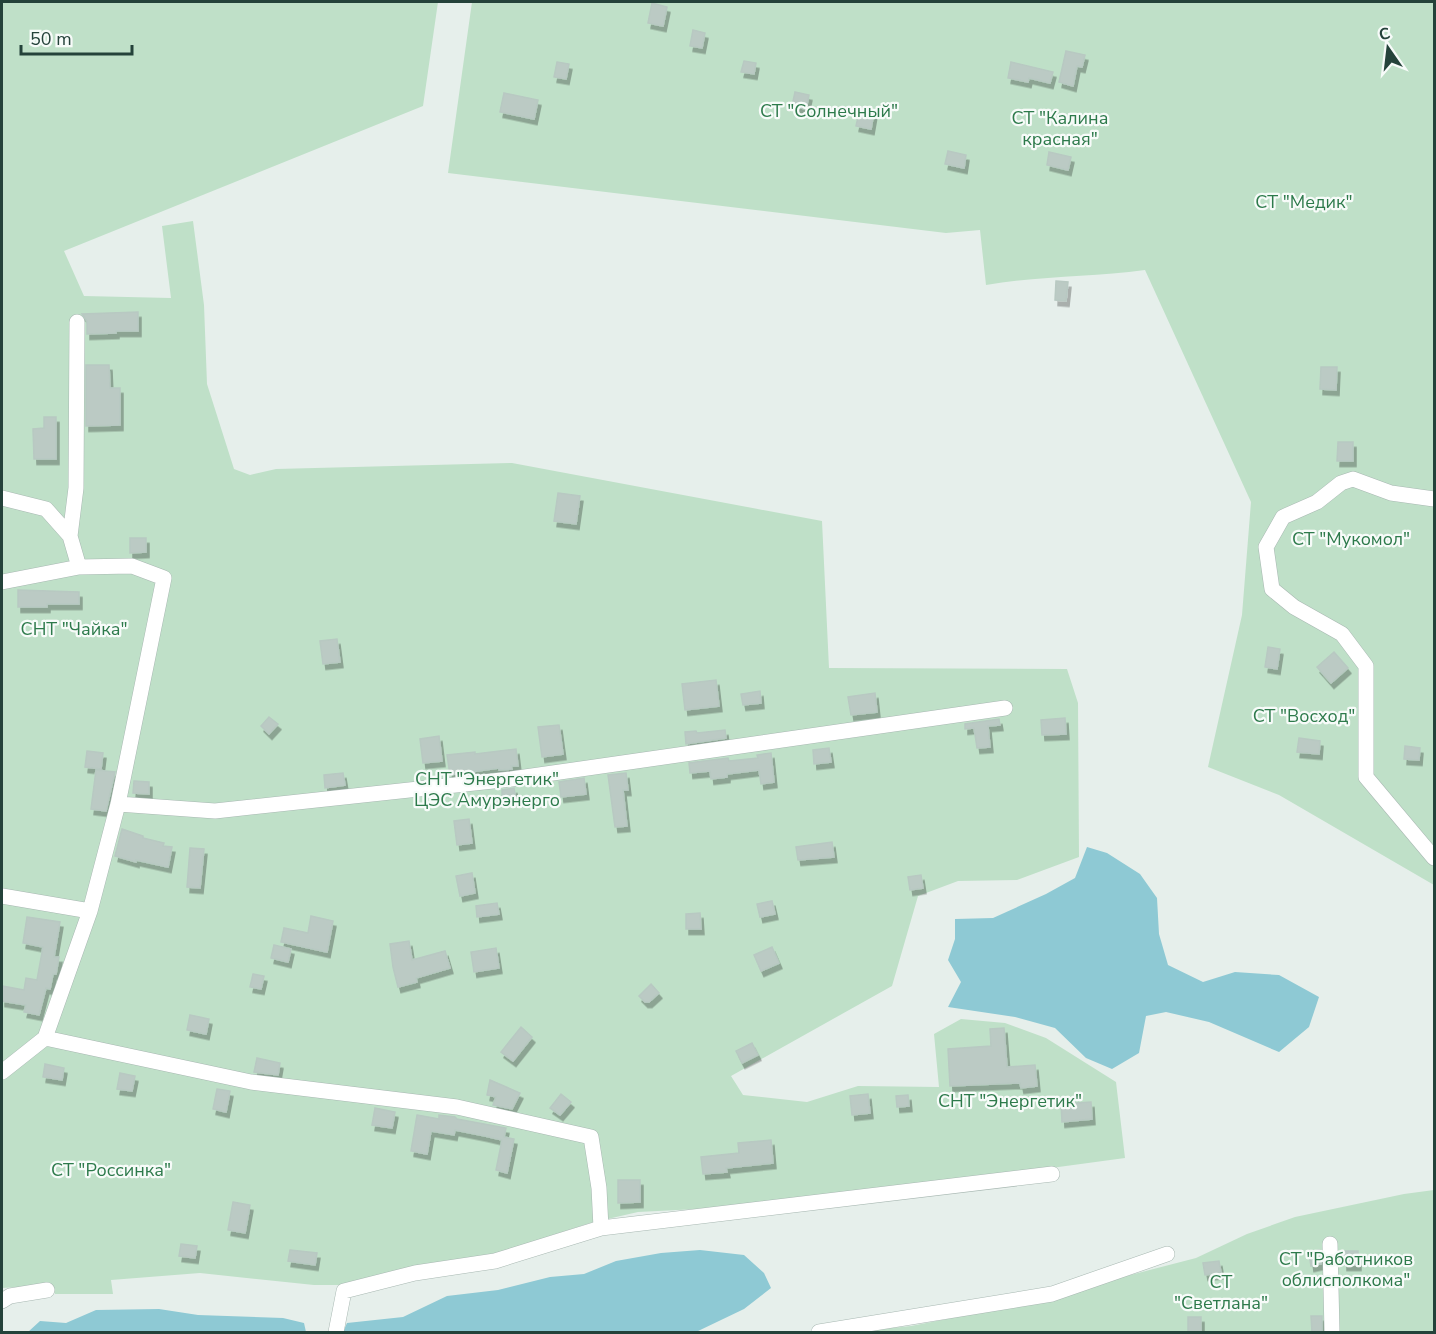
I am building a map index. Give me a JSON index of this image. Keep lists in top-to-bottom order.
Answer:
{
  "parks": [
    "СТ \"Солнечный\"",
    "СТ \"Калина красная\"",
    "СТ \"Медик\"",
    "СТ \"Мукомол\"",
    "СНТ \"Чайка\"",
    "СТ \"Восход\"",
    "СНТ \"Энергетик\" ЦЭС Амурэнерго",
    "СНТ \"Энергетик\"",
    "СТ \"Россинка\"",
    "СТ \"Работников облисполкома\"",
    "СТ \"Светлана\""
  ],
  "scale_bar": "50 m",
  "north": "top"
}
